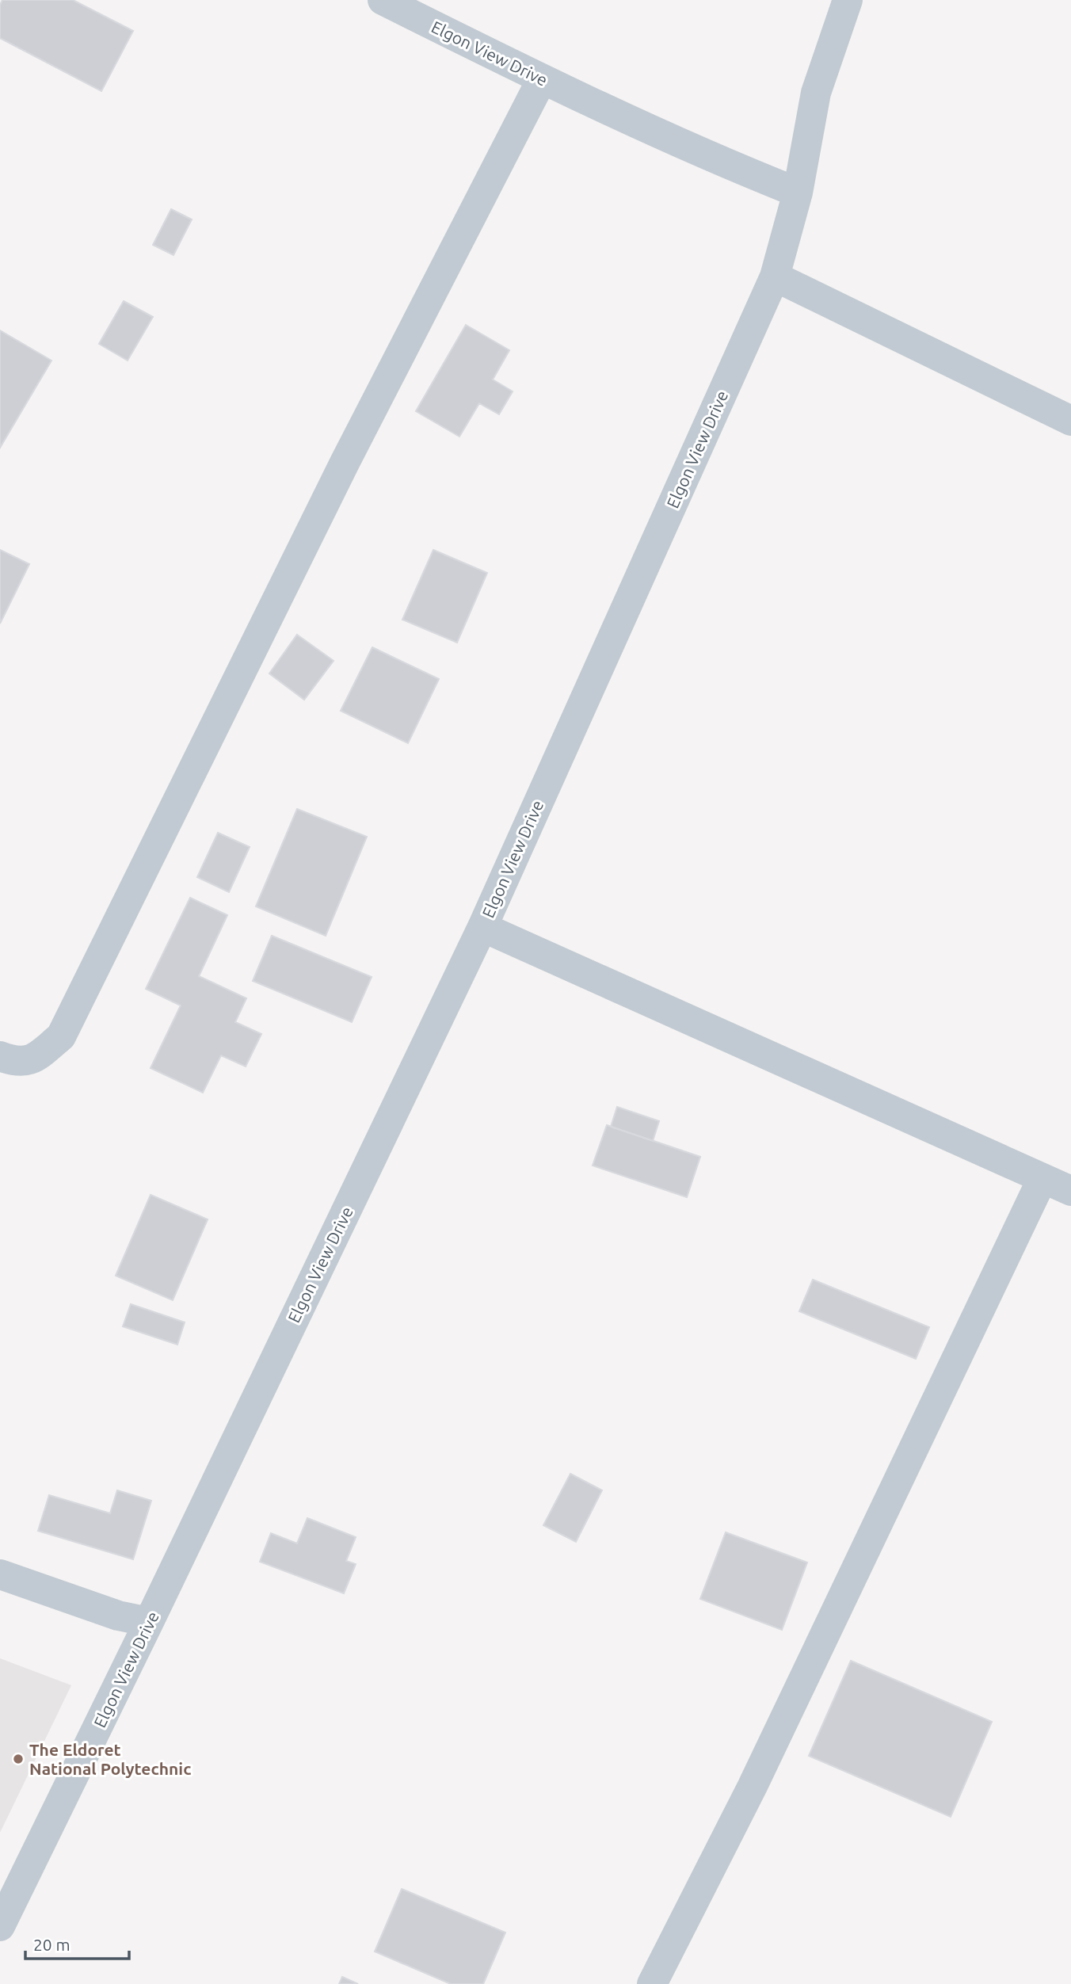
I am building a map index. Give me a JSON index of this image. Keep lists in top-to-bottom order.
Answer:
{
  "streets": {
    "street": ["Elgon View Drive"]
  },
  "places": ["The Eldoret National Polytechnic"],
  "scale_bar": "20 m"
}
